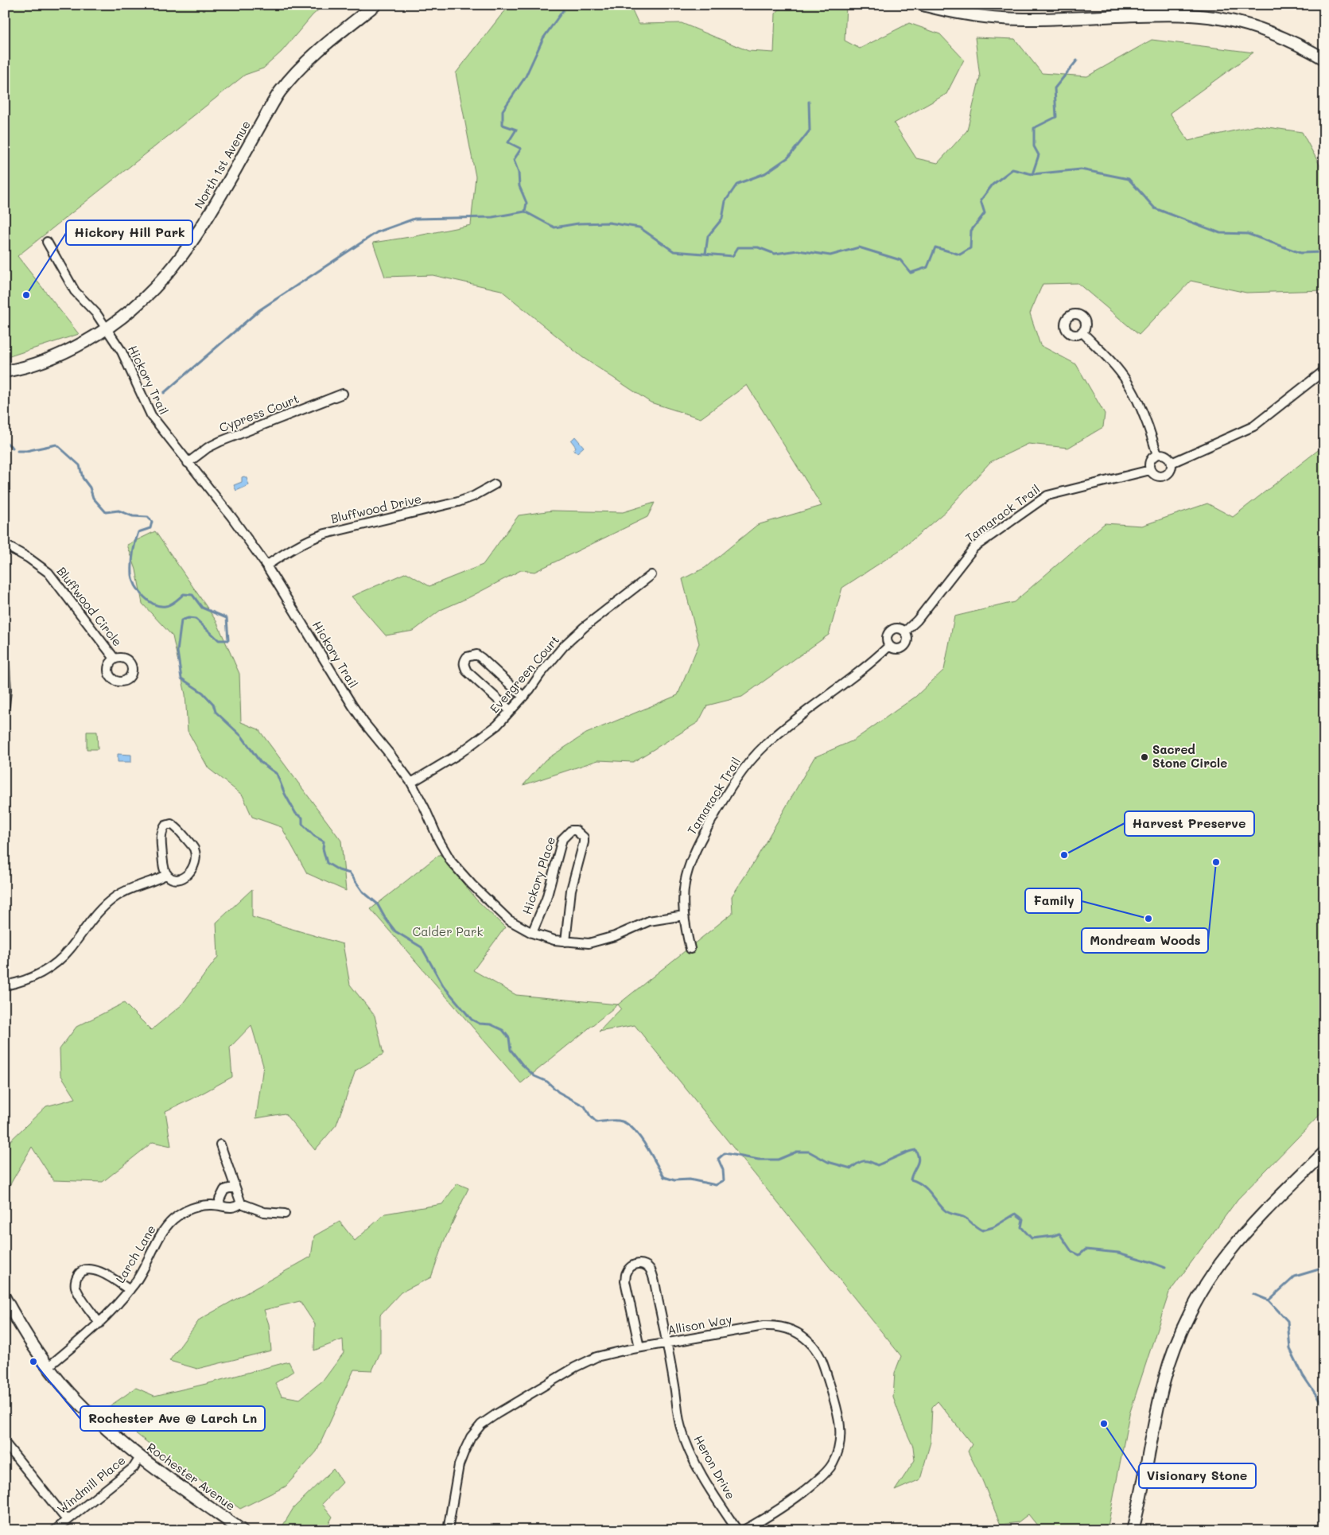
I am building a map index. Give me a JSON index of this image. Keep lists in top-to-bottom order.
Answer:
{
  "streets": {
    "main road": ["North 1st Avenue", "Rochester Avenue"],
    "street": [
      "Hickory Trail",
      "Cypress Court",
      "Bluffwood Drive",
      "Tamarack Trail",
      "Bluffwood Circle",
      "Evergreen Court",
      "Hickory Place",
      "Larch Lane",
      "Allison Way",
      "Heron Drive",
      "Windmill Place"
    ]
  },
  "crossings": [
    ["North 1st Avenue", "Hickory Trail"],
    ["Hickory Trail", "Cypress Court"],
    ["Hickory Trail", "Bluffwood Drive"],
    ["Hickory Trail", "Tamarack Trail"],
    ["Hickory Trail", "Evergreen Court"],
    ["Hickory Trail", "Hickory Place"],
    ["Larch Lane", "Rochester Avenue"],
    ["Allison Way", "Heron Drive"],
    ["Rochester Avenue", "Windmill Place"]
  ],
  "parks": ["Calder Park"],
  "places": [
    "Hickory Hill Park",
    "Sacred Stone Circle",
    "Harvest Preserve",
    "Mondream Woods",
    "Family",
    "Rochester Ave @ Larch Ln",
    "Visionary Stone"
  ]
}
